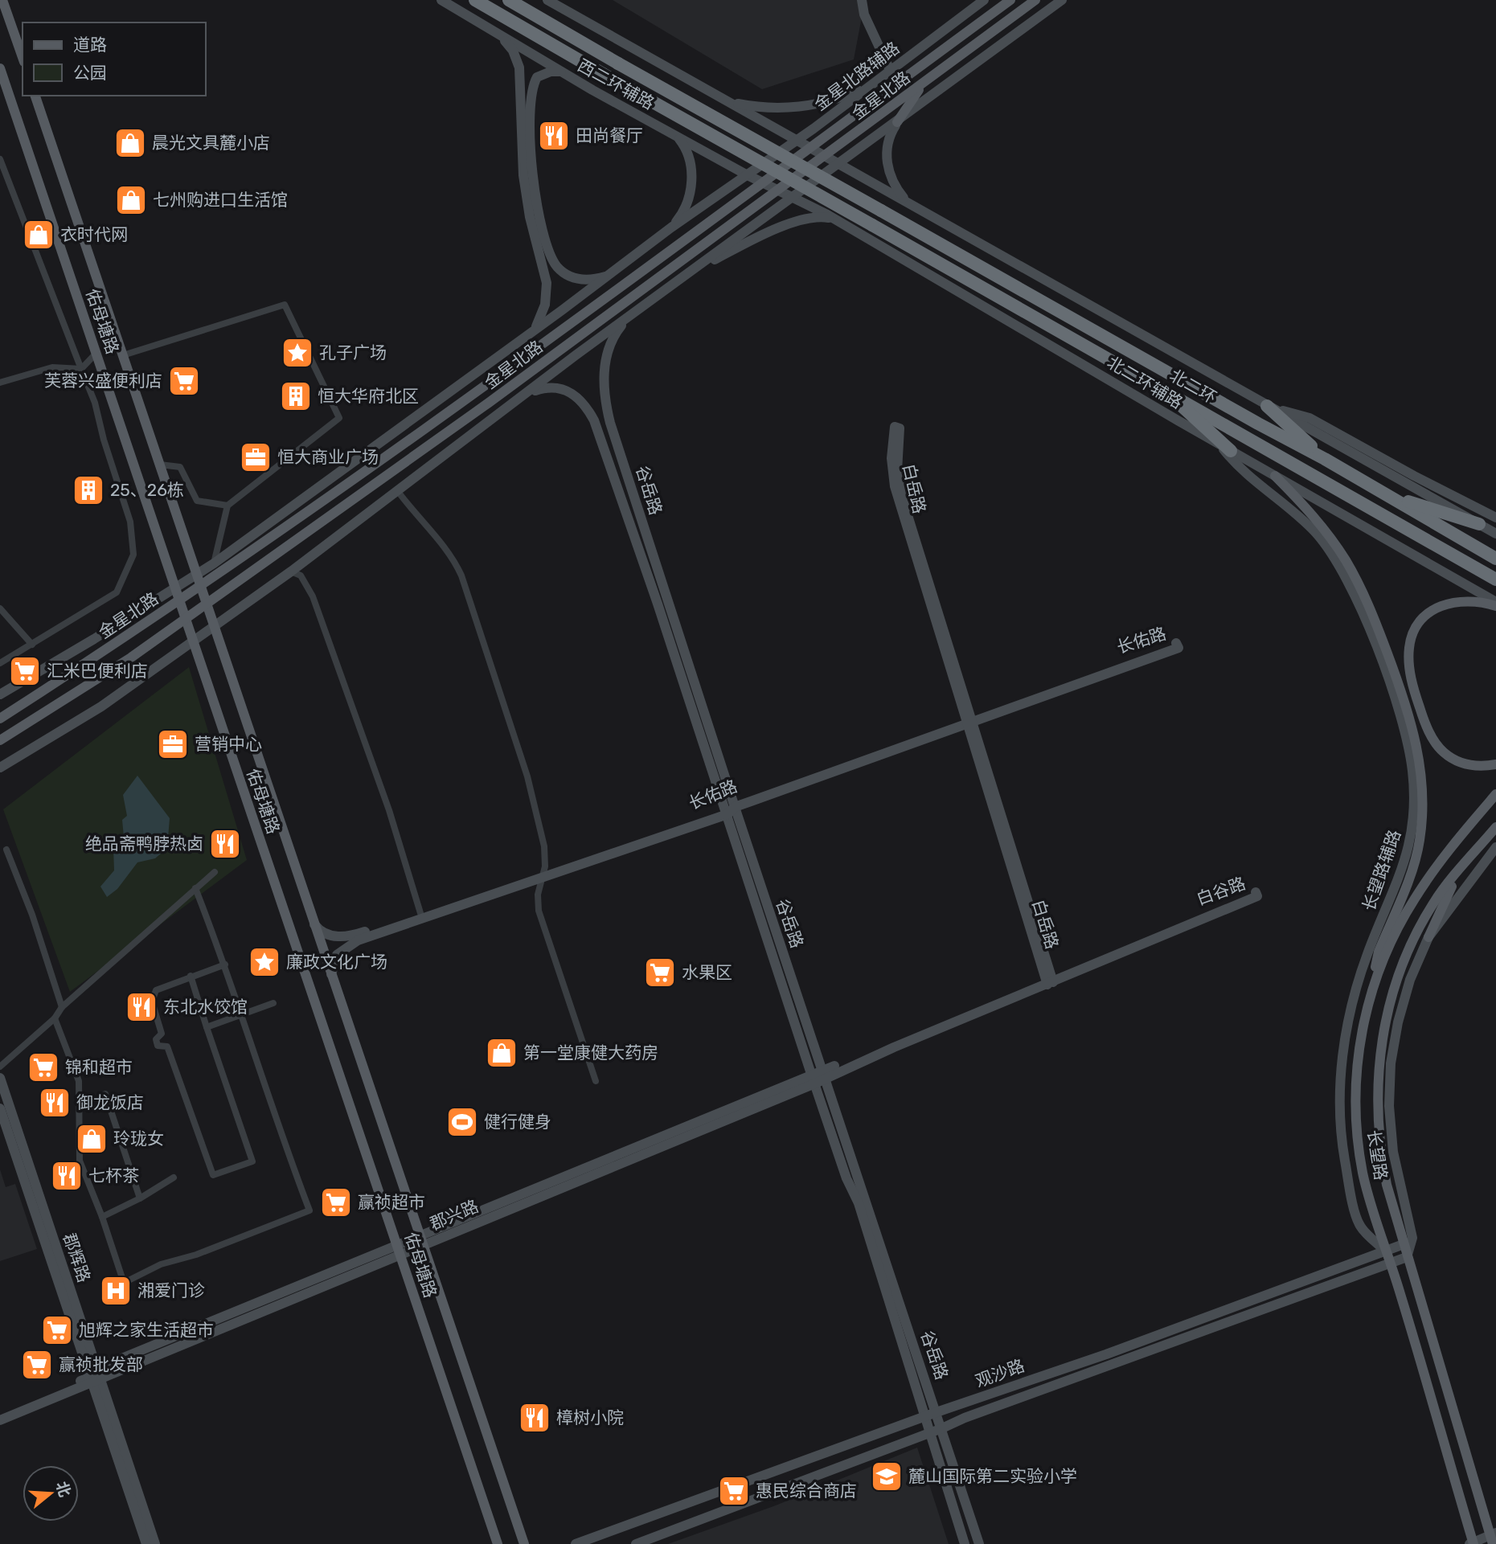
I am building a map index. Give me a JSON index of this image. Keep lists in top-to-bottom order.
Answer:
{
  "streets": {
    "highway": ["北二环"],
    "main road": [
      "金星北路辅路",
      "西二环辅路",
      "金星北路",
      "佑母塘路",
      "北二环辅路",
      "白岳路",
      "谷岳路",
      "长佑路",
      "长望路辅路",
      "白谷路",
      "长望路",
      "郡兴路",
      "郡辉路",
      "观沙路"
    ]
  },
  "crossings": [
    ["金星北路辅路", "西二环辅路"],
    ["西二环辅路", "金星北路"],
    ["西二环辅路", "北二环辅路"],
    ["金星北路", "佑母塘路"],
    ["金星北路", "北二环辅路"],
    ["佑母塘路", "长佑路"],
    ["佑母塘路", "郡兴路"],
    ["北二环辅路", "长望路辅路"],
    ["白岳路", "长佑路"],
    ["白岳路", "白谷路"],
    ["谷岳路", "长佑路"],
    ["谷岳路", "白谷路"],
    ["谷岳路", "郡兴路"],
    ["谷岳路", "观沙路"],
    ["长望路辅路", "长望路"],
    ["长望路辅路", "观沙路"],
    ["白谷路", "郡兴路"],
    ["长望路", "观沙路"],
    ["郡兴路", "郡辉路"]
  ],
  "places": {
    "restaurant": [
      "田尚餐厅",
      "绝品斋鸭脖热卤",
      "东北水饺馆",
      "御龙饭店",
      "七杯茶",
      "樟树小院"
    ],
    "shop": [
      "晨光文具麓小店",
      "七州购进口生活馆",
      "衣时代网",
      "第一堂康健大药房",
      "玲珑女"
    ],
    "place": ["孔子广场", "廉政文化广场"],
    "supermarket": [
      "芙蓉兴盛便利店",
      "汇米巴便利店",
      "水果区",
      "锦和超市",
      "赢祯超市",
      "旭辉之家生活超市",
      "赢祯批发部",
      "惠民综合商店"
    ],
    "building": ["恒大华府北区", "25、26栋"],
    "office": ["恒大商业广场", "营销中心"],
    "sports": ["健行健身"],
    "hospital": ["湘爱门诊"],
    "school or university": ["麓山国际第二实验小学"]
  },
  "legend": ["道路", "公园"],
  "north": "right"
}
